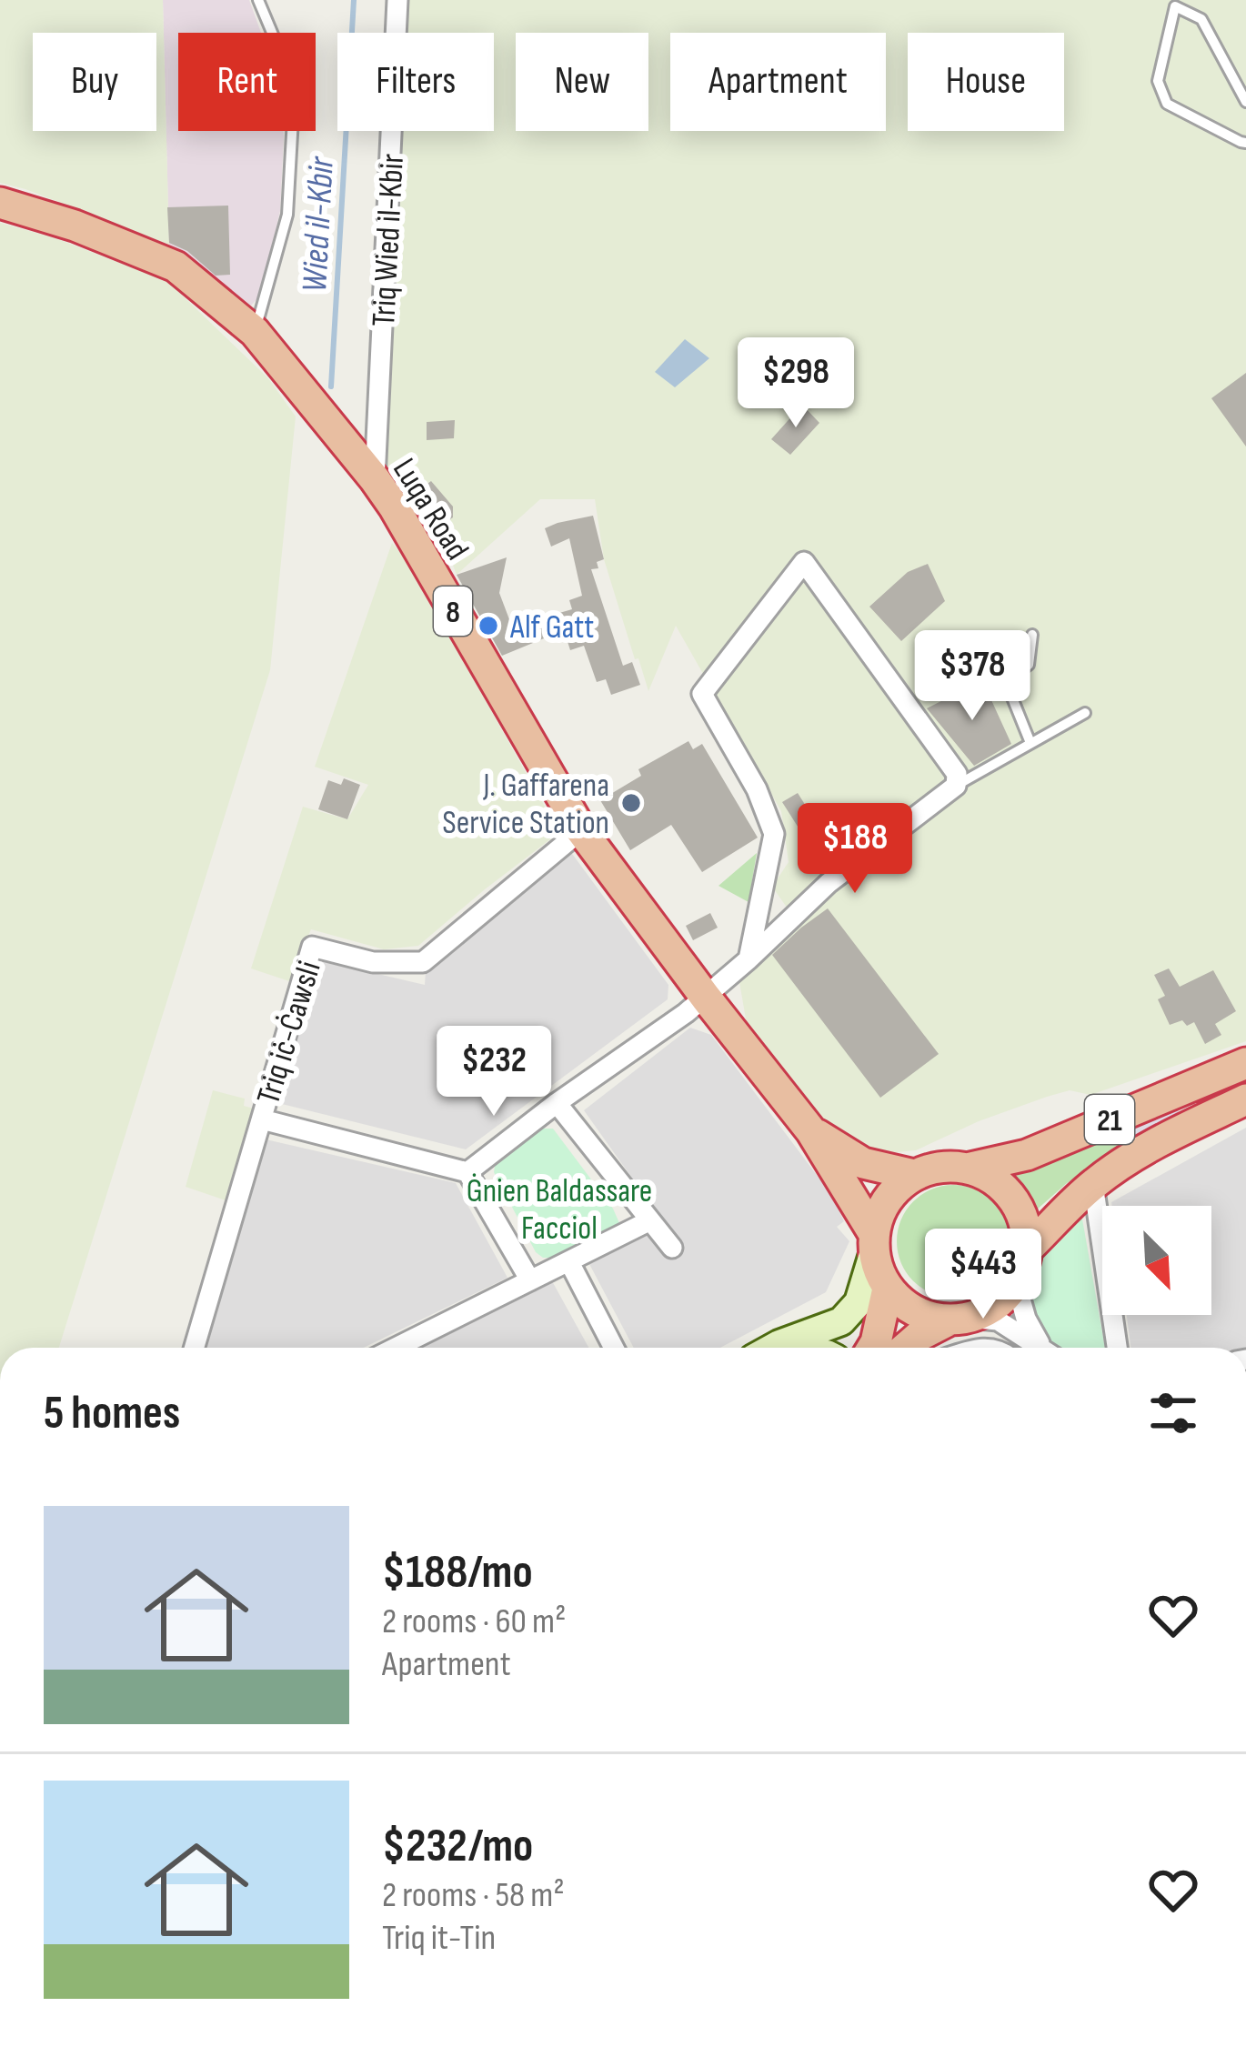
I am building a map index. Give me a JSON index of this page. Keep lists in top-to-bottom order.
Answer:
{
  "streets": {
    "highway": ["Luqa Road", "8", "21"],
    "street": ["Triq Wied il-Kbir", "Triq iċ-Ċawsli"]
  },
  "crossings": [
    ["Triq Wied il-Kbir", "Luqa Road"],
    ["Luqa Road", "8"],
    ["Luqa Road", "Triq iċ-Ċawsli"],
    ["Luqa Road", "21"],
    ["8", "21"]
  ],
  "water": ["Wied il-Kbir"],
  "parks": ["Ġnien Baldassare Facciol"],
  "places": ["Alf Gatt", "J. Gaffarena Service Station"],
  "north": "bottom right",
  "page": {
    "chip": [
      "Buy",
      "Rent",
      "Filters",
      "New",
      "Apartment",
      "House"
    ],
    "price": [
      "$298",
      "$378",
      "$188",
      "$232",
      "$443"
    ],
    "heading": "5 homes",
    "list": [
      {
        "name": "$188/mo",
        "note": "2 rooms · 60 m² · Apartment"
      },
      {
        "name": "$232/mo",
        "note": "2 rooms · 58 m² · Triq it-Tin"
      }
    ]
  }
}
